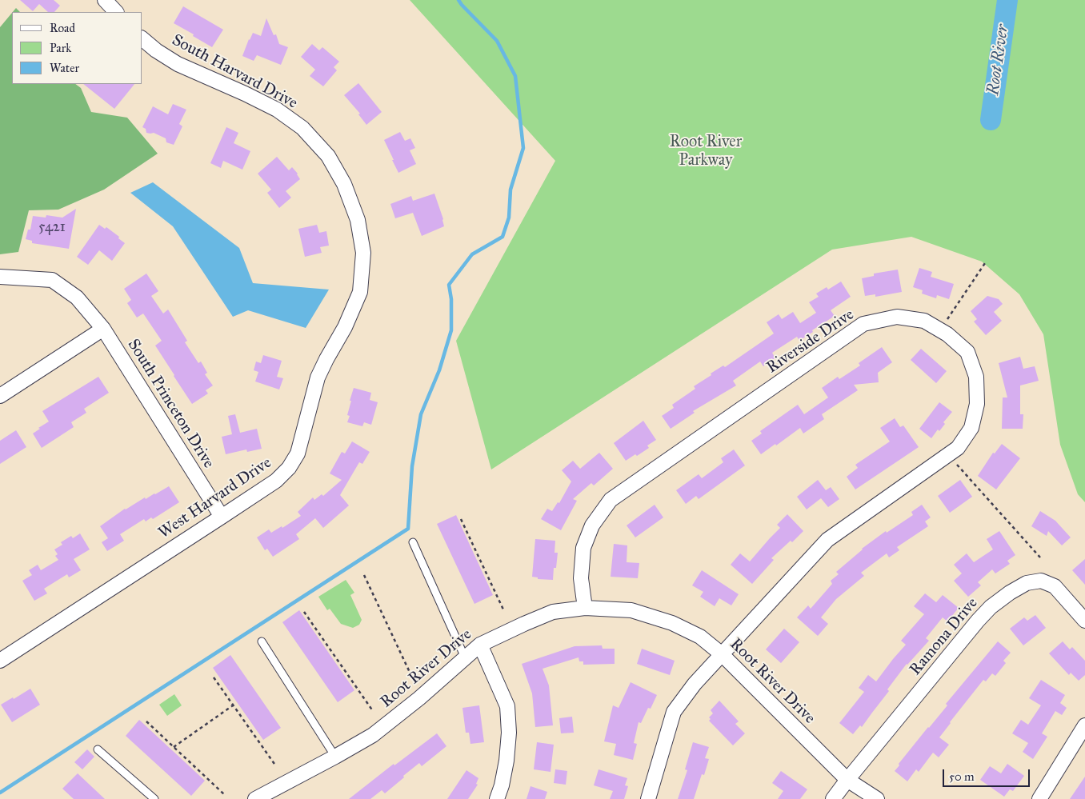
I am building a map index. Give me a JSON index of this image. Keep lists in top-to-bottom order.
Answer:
{
  "streets": {
    "street": [
      "South Harvard Drive",
      "Riverside Drive",
      "South Princeton Drive",
      "West Harvard Drive",
      "Ramona Drive",
      "Root River Drive"
    ]
  },
  "crossings": [
    ["South Harvard Drive", "West Harvard Drive"],
    ["Riverside Drive", "Root River Drive"],
    ["South Princeton Drive", "West Harvard Drive"],
    ["Ramona Drive", "Root River Drive"]
  ],
  "water": ["Root River"],
  "parks": ["Root River Parkway"],
  "house_numbers": ["5421"],
  "legend": ["Road", "Park", "Water"],
  "scale_bar": "50 m"
}
